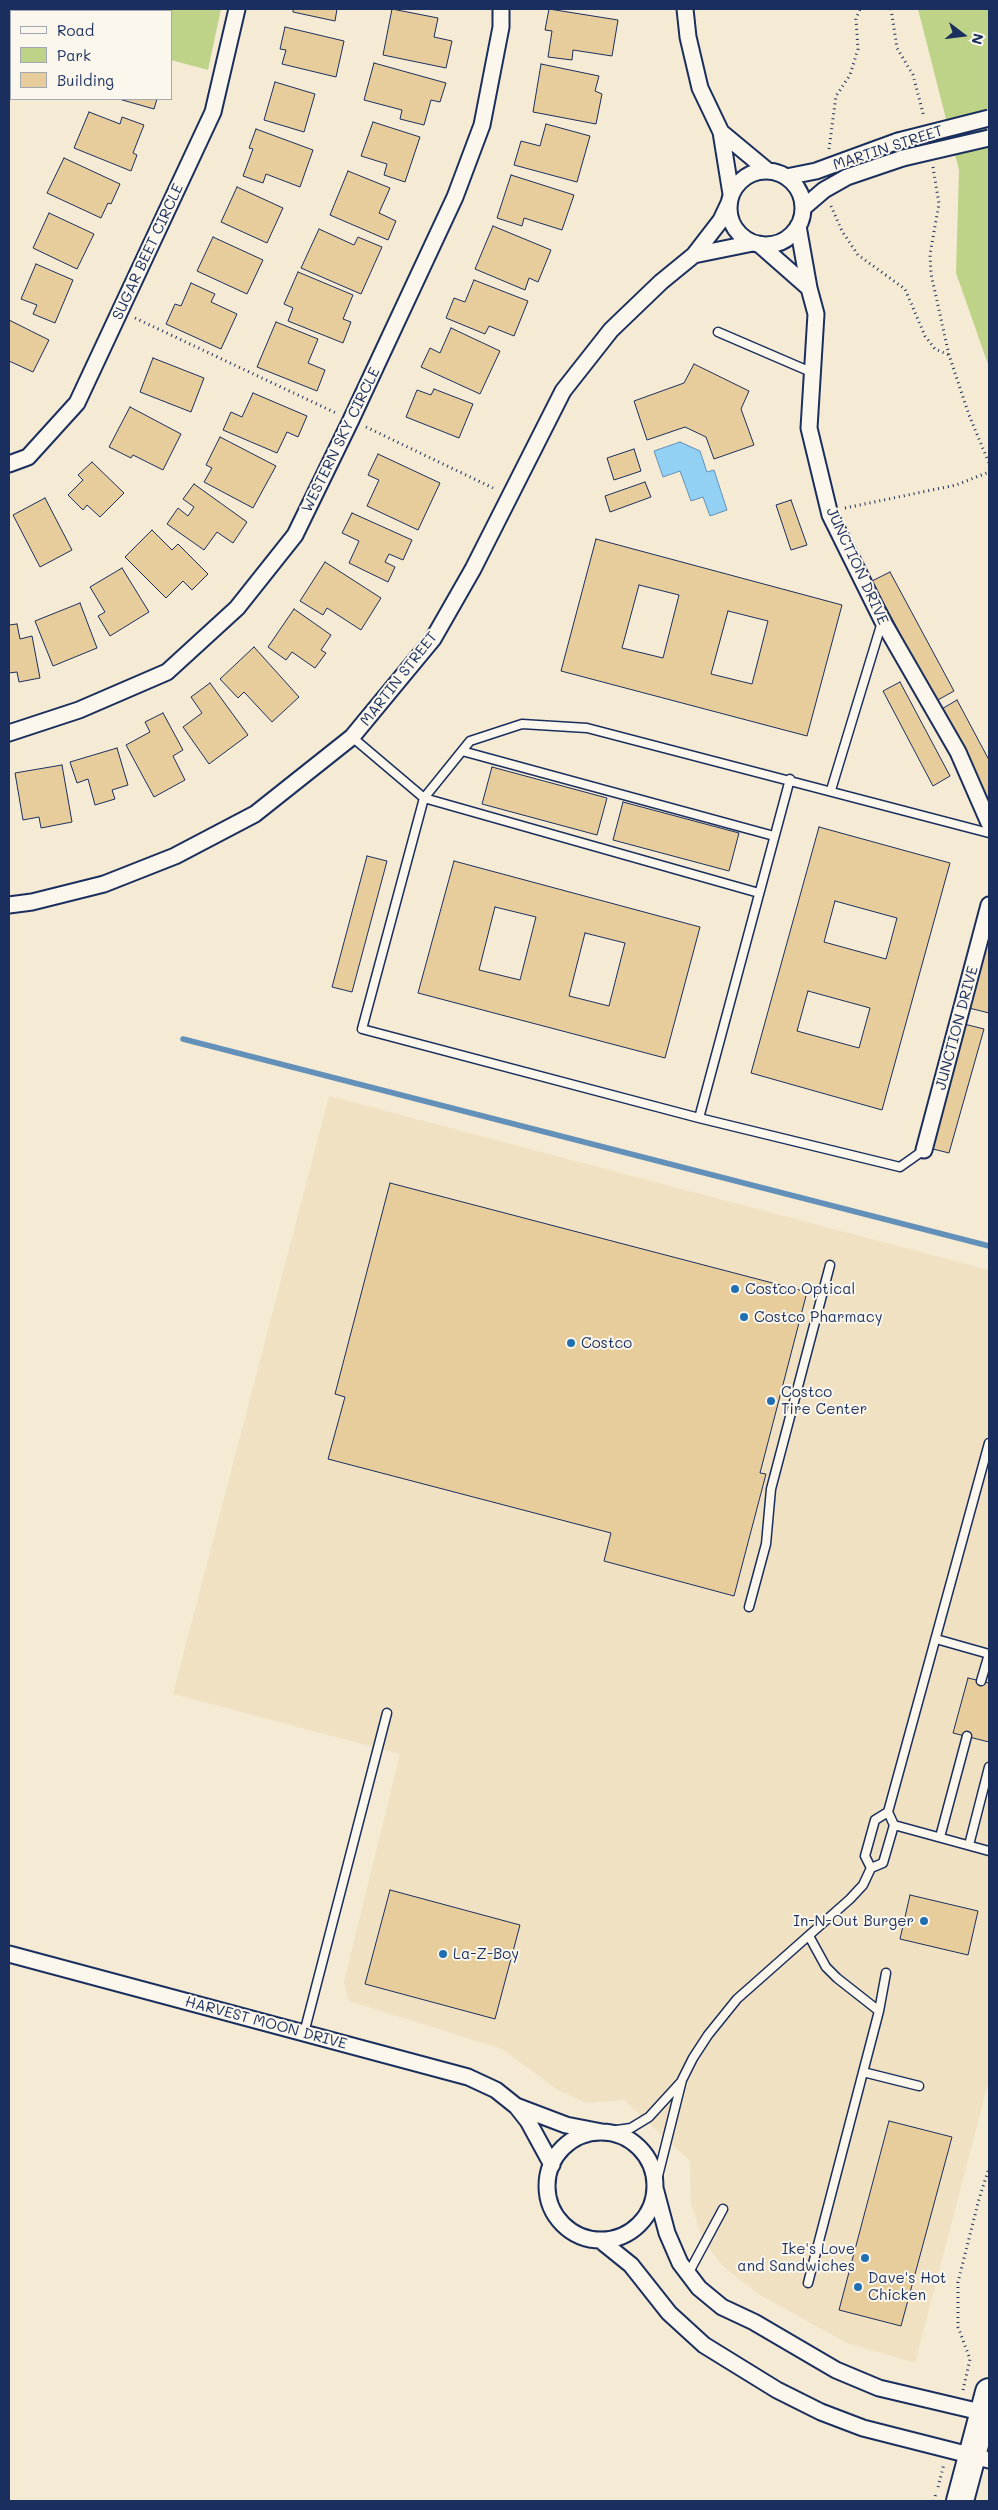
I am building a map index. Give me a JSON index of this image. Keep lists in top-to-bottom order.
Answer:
{
  "streets": {
    "street": [
      "MARTIN STREET",
      "SUGAR BEET CIRCLE",
      "WESTERN SKY CIRCLE",
      "JUNCTION DRIVE",
      "HARVEST MOON DRIVE"
    ]
  },
  "crossings": [
    ["MARTIN STREET", "JUNCTION DRIVE"]
  ],
  "places": [
    "Costco Optical",
    "Costco Pharmacy",
    "Costco",
    "Costco Tire Center",
    "In-N-Out Burger",
    "La-Z-Boy",
    "Ike's Love and Sandwiches",
    "Dave's Hot Chicken"
  ],
  "legend": ["Road", "Park", "Building"],
  "north": "right"
}
